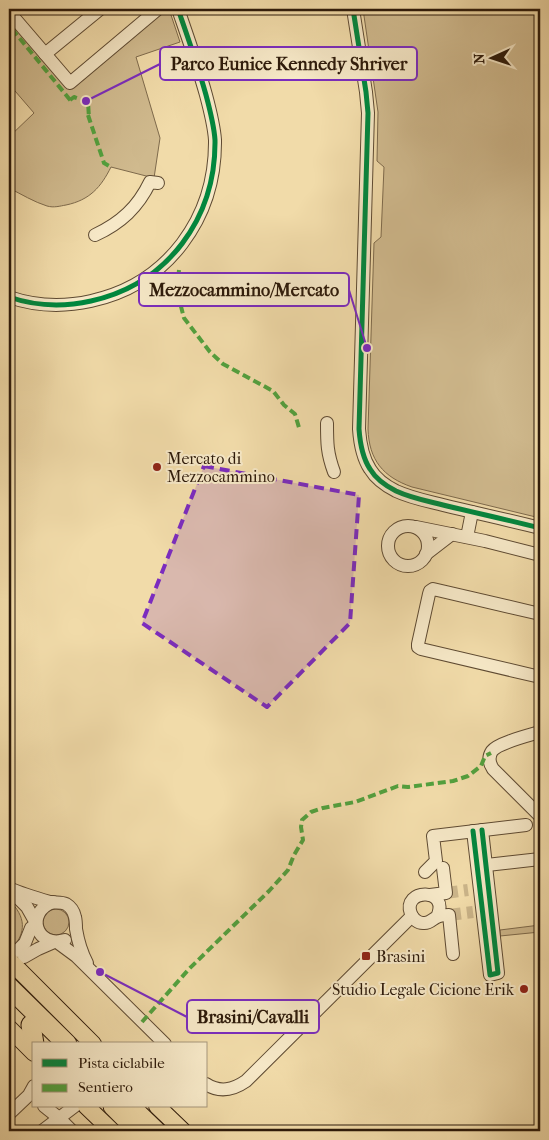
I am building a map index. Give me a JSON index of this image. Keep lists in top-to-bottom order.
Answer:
{
  "places": {
    "other": [
      "Parco Eunice Kennedy Shriver",
      "Mezzocammino/Mercato",
      "Mercato di Mezzocammino",
      "Brasini/Cavalli",
      "Studio Legale Cicione Erik"
    ],
    "transit": ["Brasini"]
  },
  "legend": ["Pista ciclabile", "Sentiero"],
  "north": "left"
}
